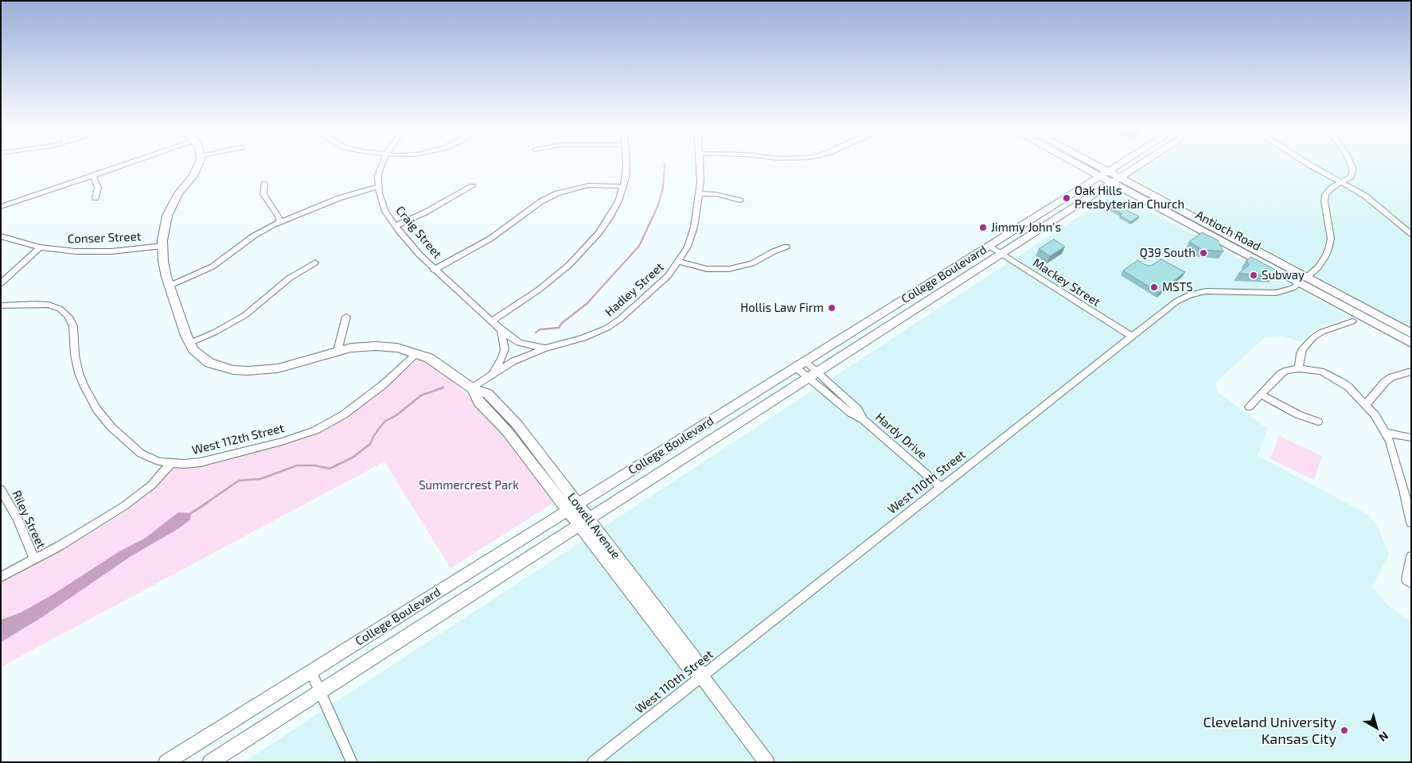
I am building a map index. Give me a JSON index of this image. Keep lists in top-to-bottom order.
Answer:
{
  "streets": {
    "main road": ["Antioch Road", "College Boulevard", "Lowell Avenue"],
    "street": [
      "Craig Street",
      "Conser Street",
      "Mackey Street",
      "Hadley Street",
      "Hardy Drive",
      "West 112th Street",
      "West 110th Street",
      "Riley Street"
    ]
  },
  "crossings": [
    ["Antioch Road", "College Boulevard"],
    ["Antioch Road", "West 110th Street"],
    ["Craig Street", "Hadley Street"],
    ["Conser Street", "Lowell Avenue"],
    ["College Boulevard", "Mackey Street"],
    ["College Boulevard", "Hardy Drive"],
    ["College Boulevard", "Lowell Avenue"],
    ["Mackey Street", "West 110th Street"],
    ["Hadley Street", "Lowell Avenue"],
    ["Hardy Drive", "West 110th Street"],
    ["West 112th Street", "Lowell Avenue"],
    ["West 110th Street", "Lowell Avenue"]
  ],
  "parks": ["Summercrest Park"],
  "places": [
    "Oak Hills Presbyterian Church",
    "Jimmy John's",
    "Q39 South",
    "Subway",
    "MSTS",
    "Hollis Law Firm",
    "Cleveland University Kansas City"
  ],
  "north": "bottom right"
}
